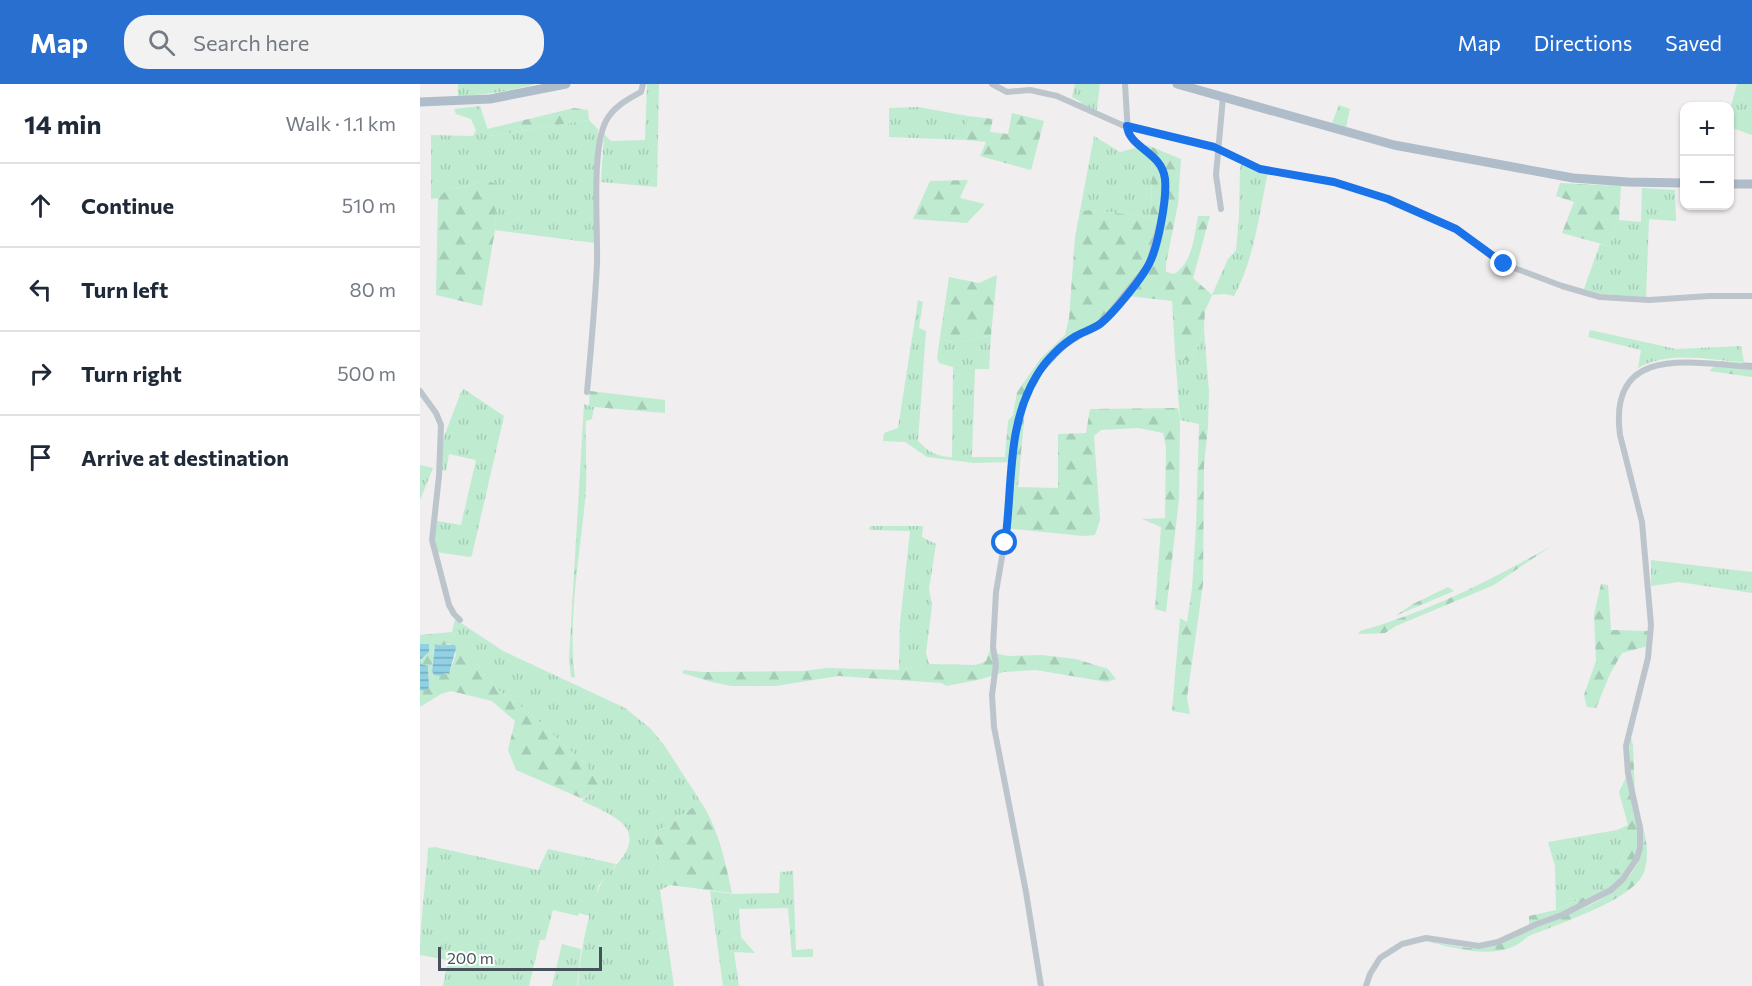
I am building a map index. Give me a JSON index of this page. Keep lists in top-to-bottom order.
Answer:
{
  "scale_bar": "200 m",
  "page": {
    "header": "Map",
    "search": "Search here",
    "nav": ["Map", "Directions", "Saved"],
    "heading": ["14 min", "Walk · 1.1 km"],
    "map_buttons": ["+", "−"],
    "list": [
      ["Continue", "510 m"],
      ["Turn left", "80 m"],
      ["Turn right", "500 m"],
      "Arrive at destination"
    ],
    "scale": "200 m"
  }
}
